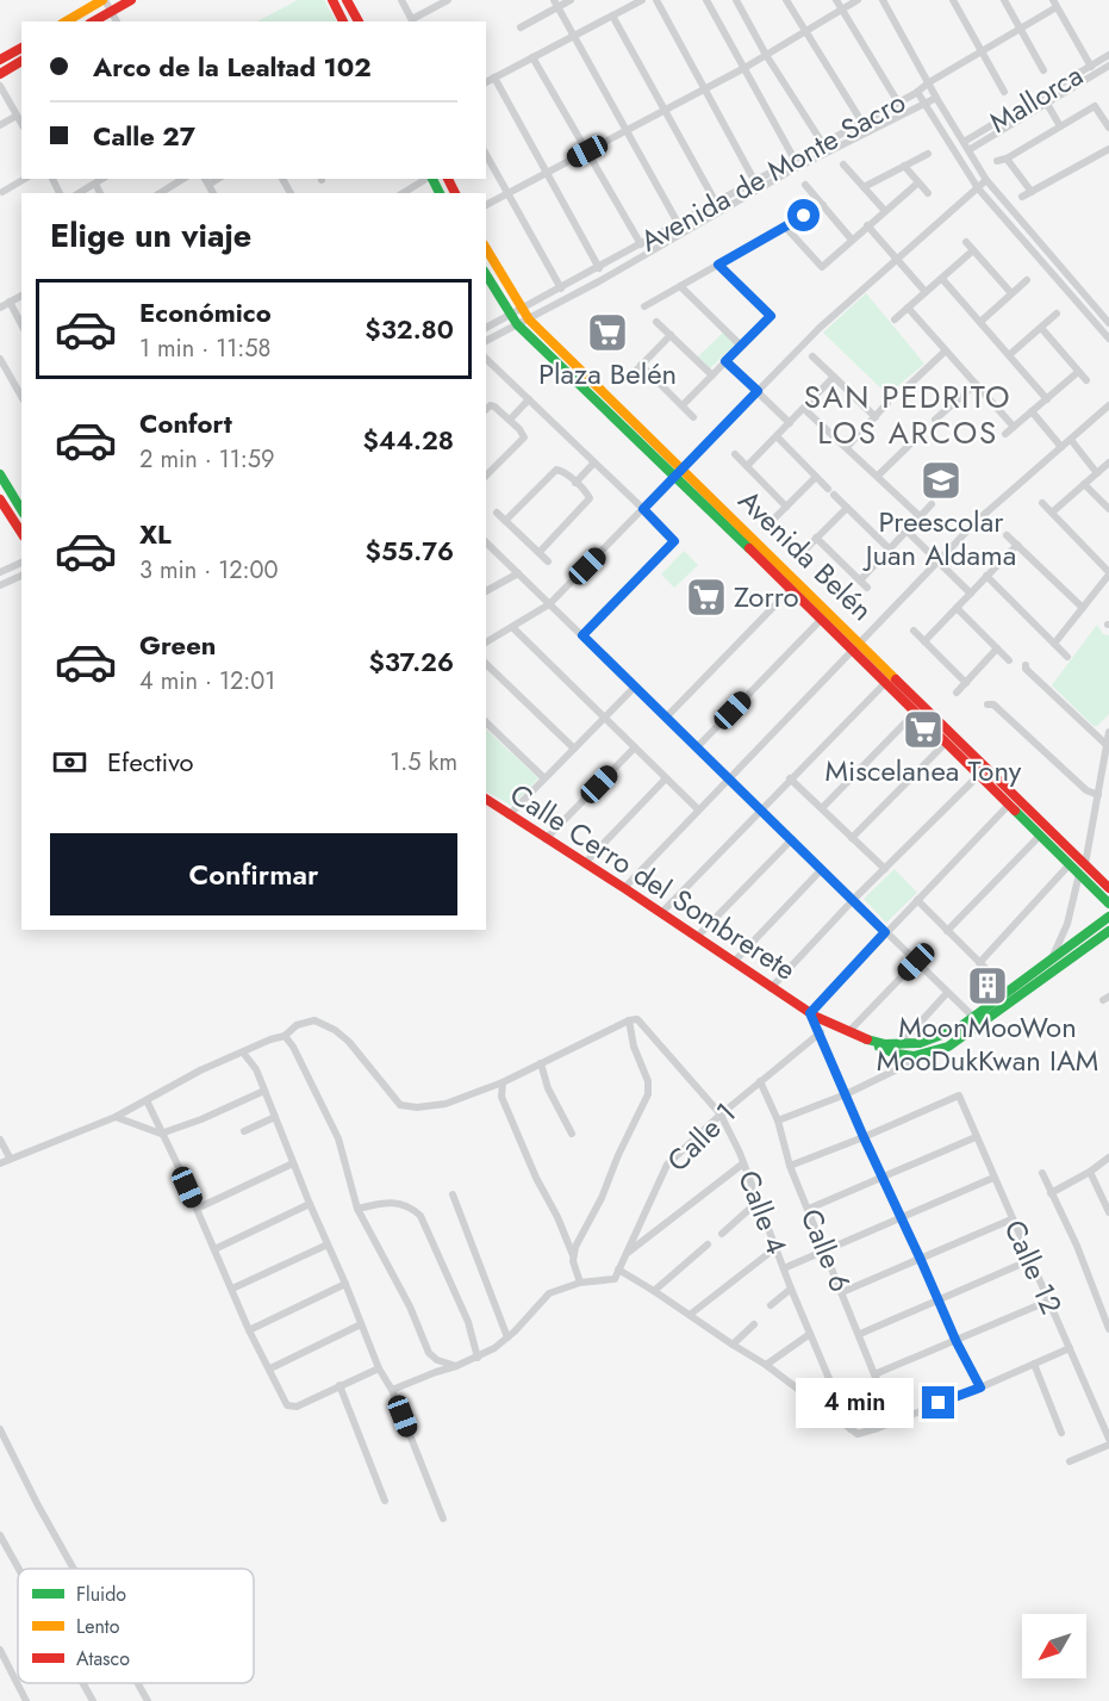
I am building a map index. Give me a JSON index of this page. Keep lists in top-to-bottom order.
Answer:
{
  "streets": {
    "main road": ["Avenida Belén", "Calle Cerro del Sombrerete"],
    "street": [
      "Mallorca",
      "Avenida de Monte Sacro",
      "Calle 1",
      "Calle 4",
      "Calle 6",
      "Calle 12"
    ]
  },
  "crossings": [
    ["Avenida de Monte Sacro", "Avenida Belén"],
    ["Calle 1", "Calle 4"],
    ["Calle 1", "Calle 6"]
  ],
  "districts": ["SAN PEDRITO LOS ARCOS"],
  "places": {
    "supermarket": ["Plaza Belén", "Zorro", "Miscelanea Tony"],
    "school or university": ["Preescolar Juan Aldama"],
    "building": ["MoonMooWon MooDukKwan IAM"]
  },
  "legend": ["Fluido", "Lento", "Atasco"],
  "north": "bottom left",
  "page": {
    "banner": ["Arco de la Lealtad 102", "Calle 27"],
    "heading": "Elige un viaje",
    "list": [
      {
        "name": "Económico",
        "note": "1 min · 11:58",
        "value": "$32.80"
      },
      {
        "name": "Confort",
        "note": "2 min · 11:59",
        "value": "$44.28"
      },
      {
        "name": "XL",
        "note": "3 min · 12:00",
        "value": "$55.76"
      },
      {
        "name": "Green",
        "note": "4 min · 12:01",
        "value": "$37.26"
      }
    ],
    "pay": ["Efectivo", "1.5 km"],
    "buttons": "Confirmar",
    "bubble": "4 min"
  }
}
